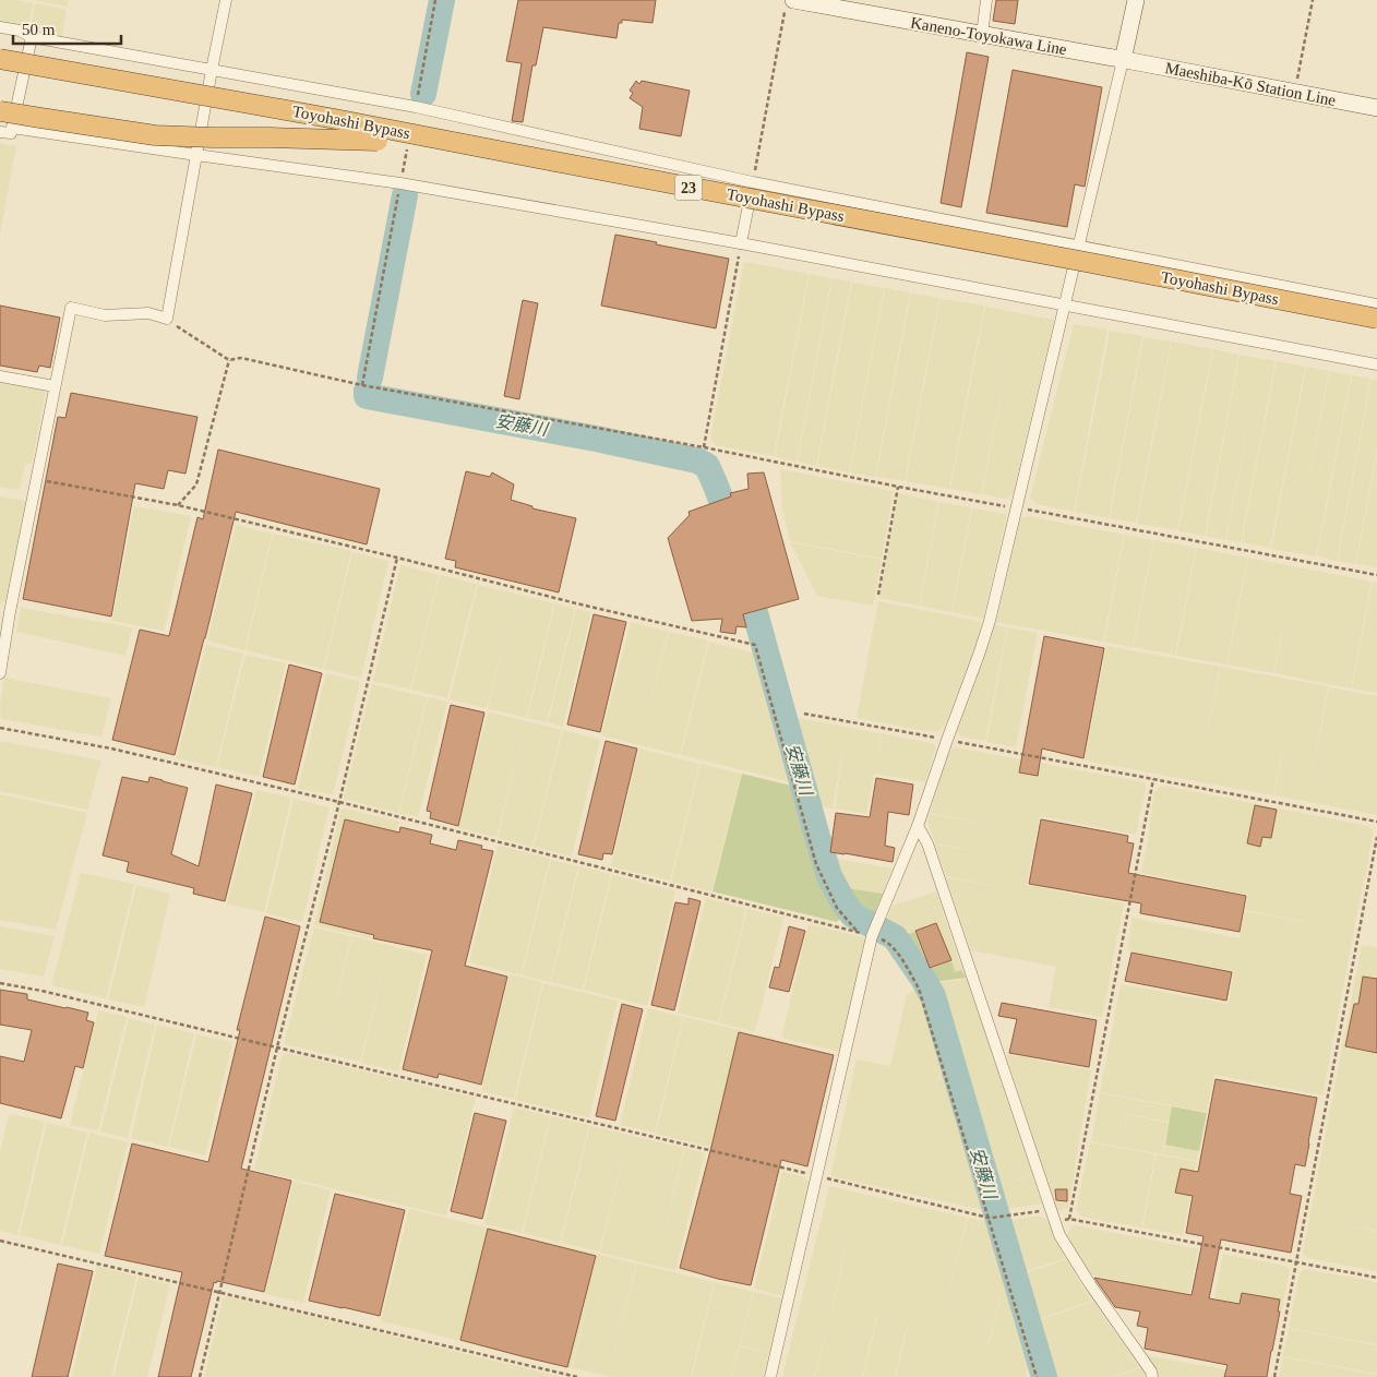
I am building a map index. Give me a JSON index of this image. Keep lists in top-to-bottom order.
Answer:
{
  "streets": {
    "highway": ["Toyohashi Bypass", "23"],
    "main road": ["Kaneno-Toyokawa Line", "Maeshiba-Kō Station Line"]
  },
  "crossings": [
    ["Kaneno-Toyokawa Line", "Maeshiba-Kō Station Line"]
  ],
  "water": ["安藤川"],
  "scale_bar": "50 m"
}
